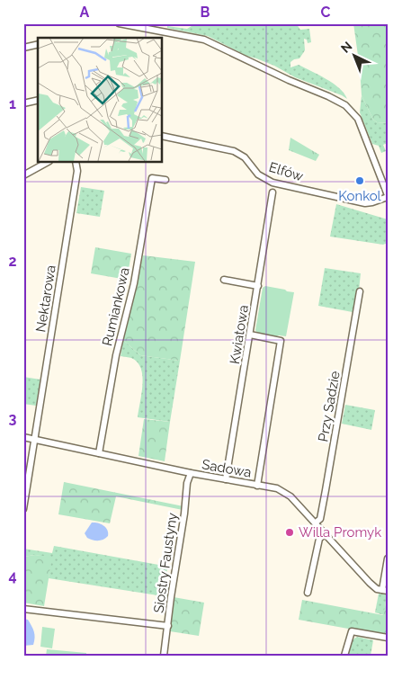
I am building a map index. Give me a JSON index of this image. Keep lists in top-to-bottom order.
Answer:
{
  "streets": {
    "street": [
      "Elfów",
      "Nektarowa",
      "Rumiankowa",
      "Kwiatowa",
      "Przy Sadzie",
      "Sadowa",
      "Siostry Faustyny"
    ]
  },
  "crossings": [
    ["Nektarowa", "Sadowa"],
    ["Rumiankowa", "Sadowa"],
    ["Kwiatowa", "Sadowa"],
    ["Przy Sadzie", "Sadowa"],
    ["Sadowa", "Siostry Faustyny"]
  ],
  "places": ["Konkol", "Willa Promyk"],
  "north": "top left",
  "grid": {
    "columns": ["A", "B", "C"],
    "rows": [
      "1",
      "2",
      "3",
      "4"
    ]
  }
}
